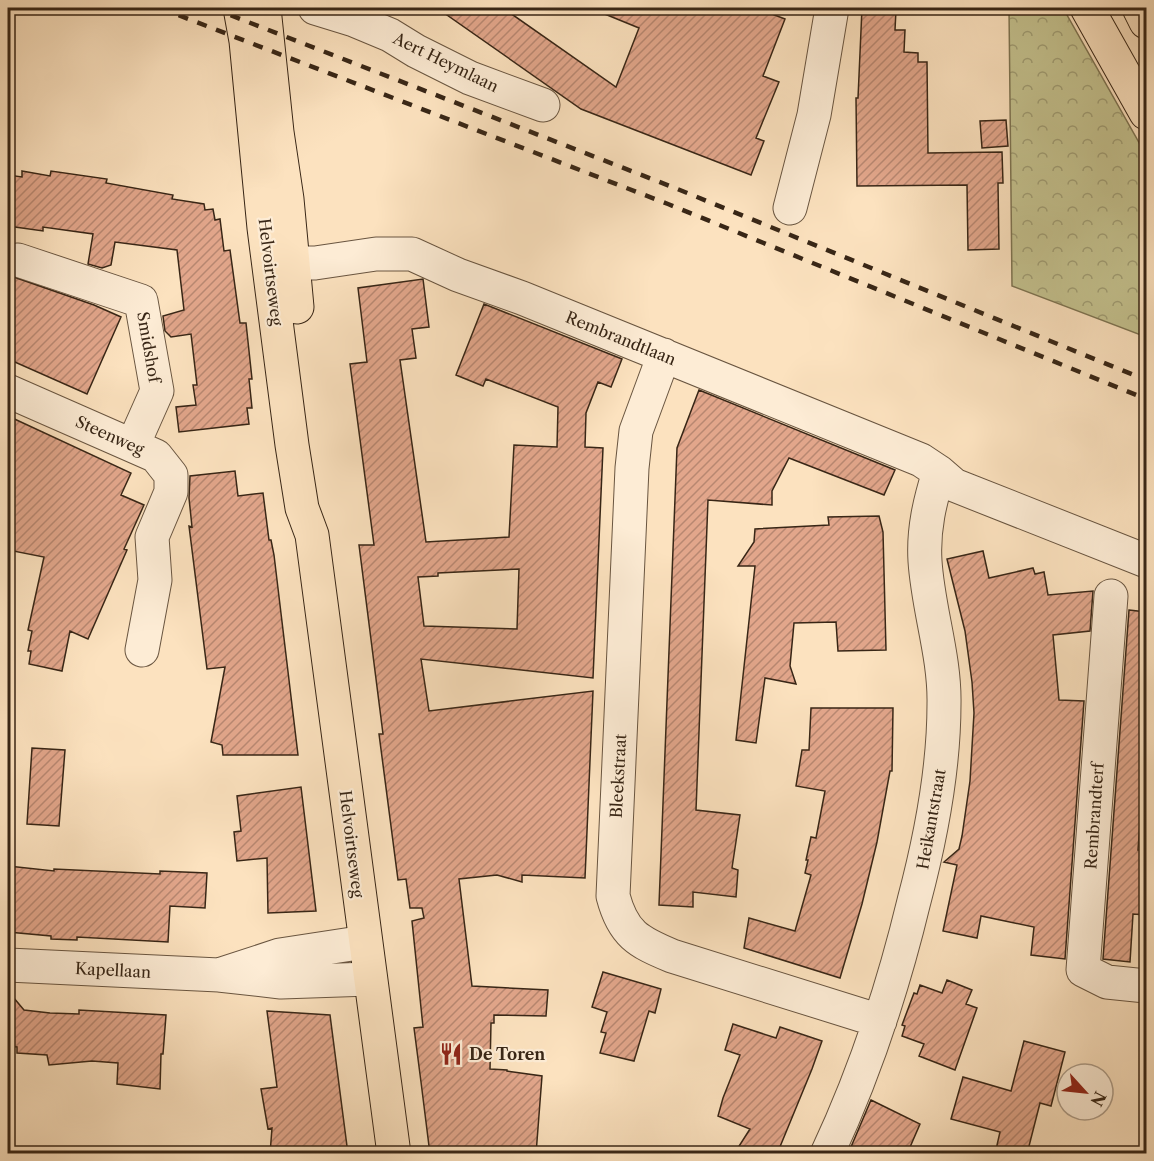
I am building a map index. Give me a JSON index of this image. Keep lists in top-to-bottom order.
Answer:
{
  "streets": {
    "main road": ["Helvoirtseweg"],
    "street": [
      "Aert Heymlaan",
      "Rembrandtlaan",
      "Smidshof",
      "Steenweg",
      "Bleekstraat",
      "Rembrandterf",
      "Heikantstraat",
      "Kapellaan"
    ]
  },
  "crossings": [
    ["Helvoirtseweg", "Rembrandtlaan"],
    ["Helvoirtseweg", "Kapellaan"],
    ["Rembrandtlaan", "Bleekstraat"],
    ["Rembrandtlaan", "Heikantstraat"],
    ["Smidshof", "Steenweg"],
    ["Bleekstraat", "Heikantstraat"]
  ],
  "places": {
    "restaurant": ["De Toren"]
  },
  "north": "bottom right"
}
